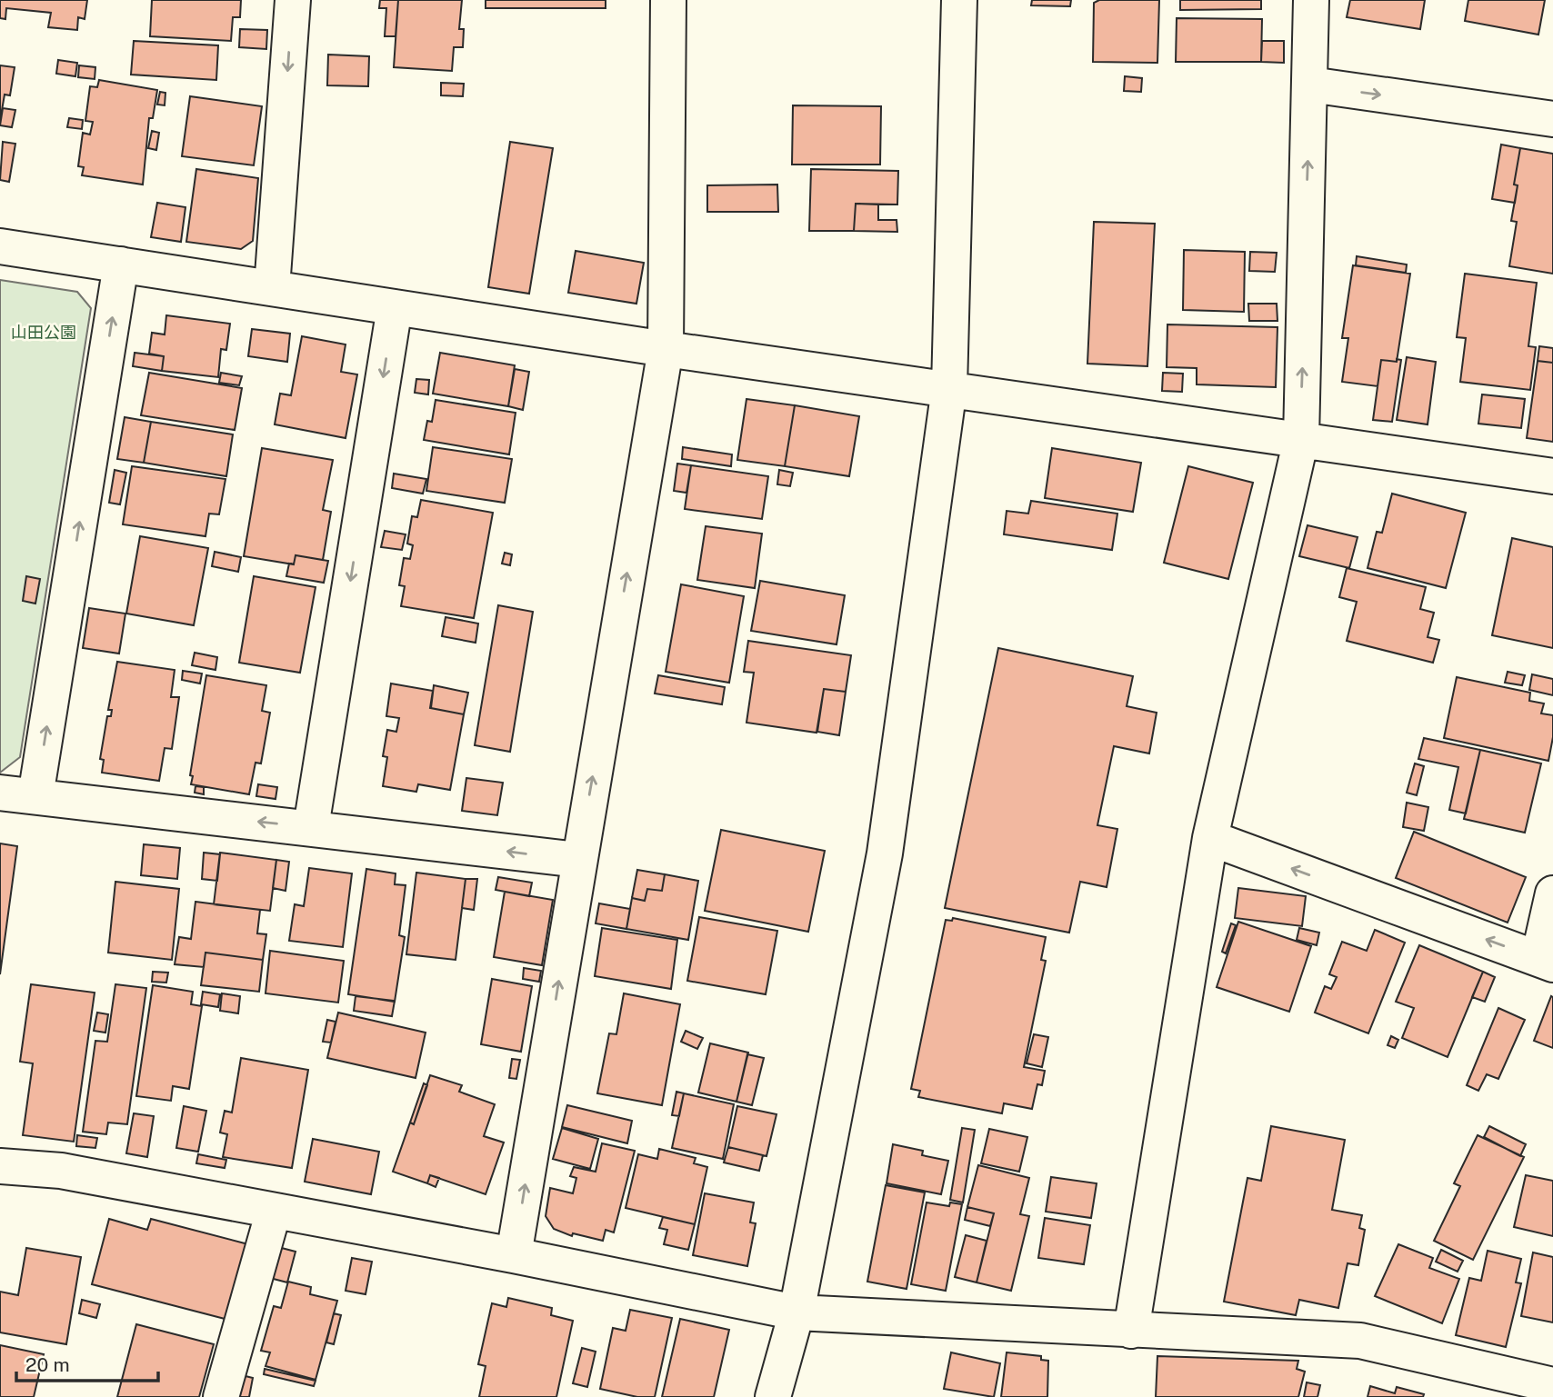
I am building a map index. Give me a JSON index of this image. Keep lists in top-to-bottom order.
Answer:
{
  "parks": ["山田公園"],
  "scale_bar": "20 m"
}
